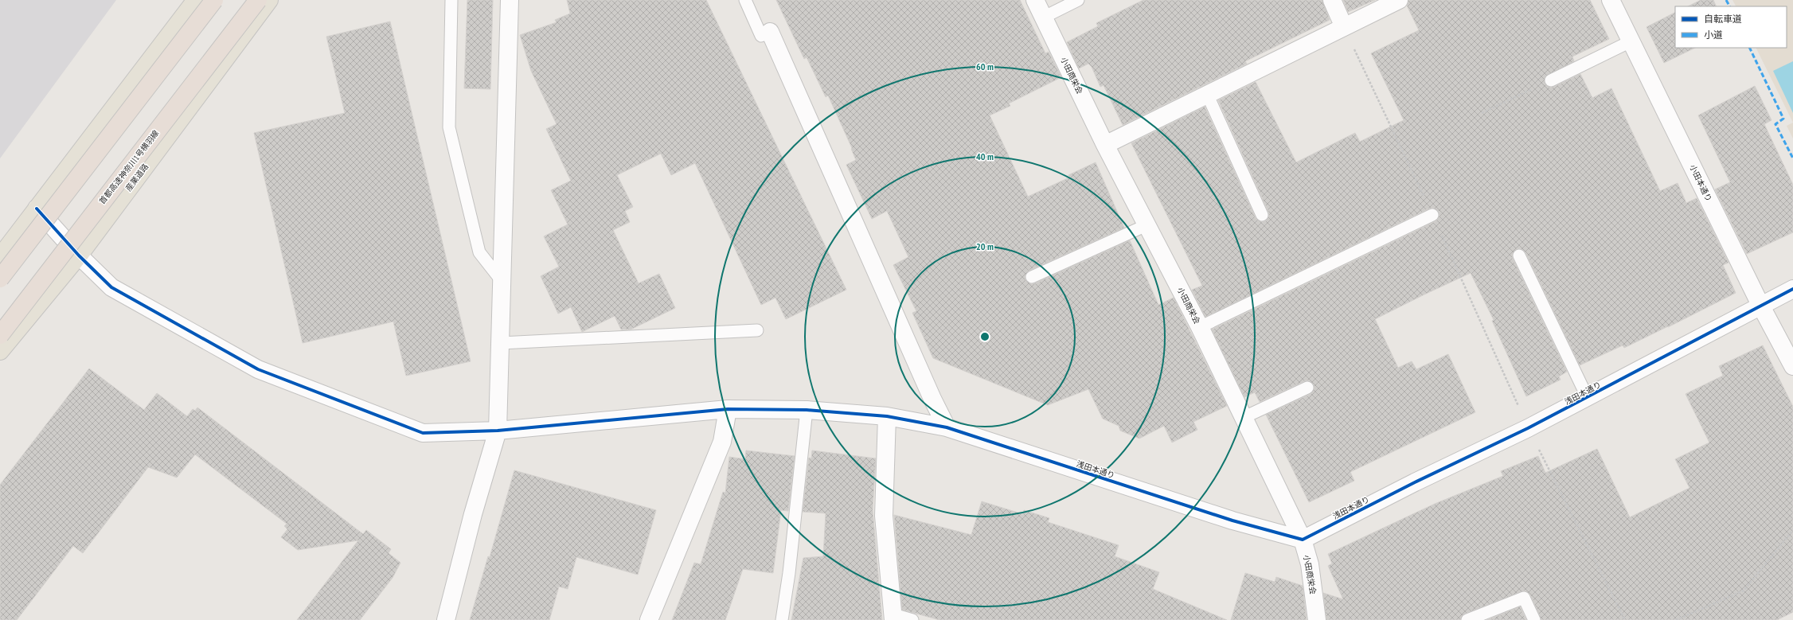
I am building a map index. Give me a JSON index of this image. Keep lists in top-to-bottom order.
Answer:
{
  "streets": {
    "highway": ["首都高速神奈川1号横羽線"],
    "main road": ["産業道路"],
    "street": ["小田商栄会", "小田本通り", "浅田本通り"]
  },
  "crossings": [
    ["小田商栄会", "浅田本通り"],
    ["産業道路", "浅田本通り"],
    ["小田本通り", "浅田本通り"]
  ],
  "legend": ["自転車道", "小道"],
  "rings": ["60 m", "40 m", "20 m"]
}
